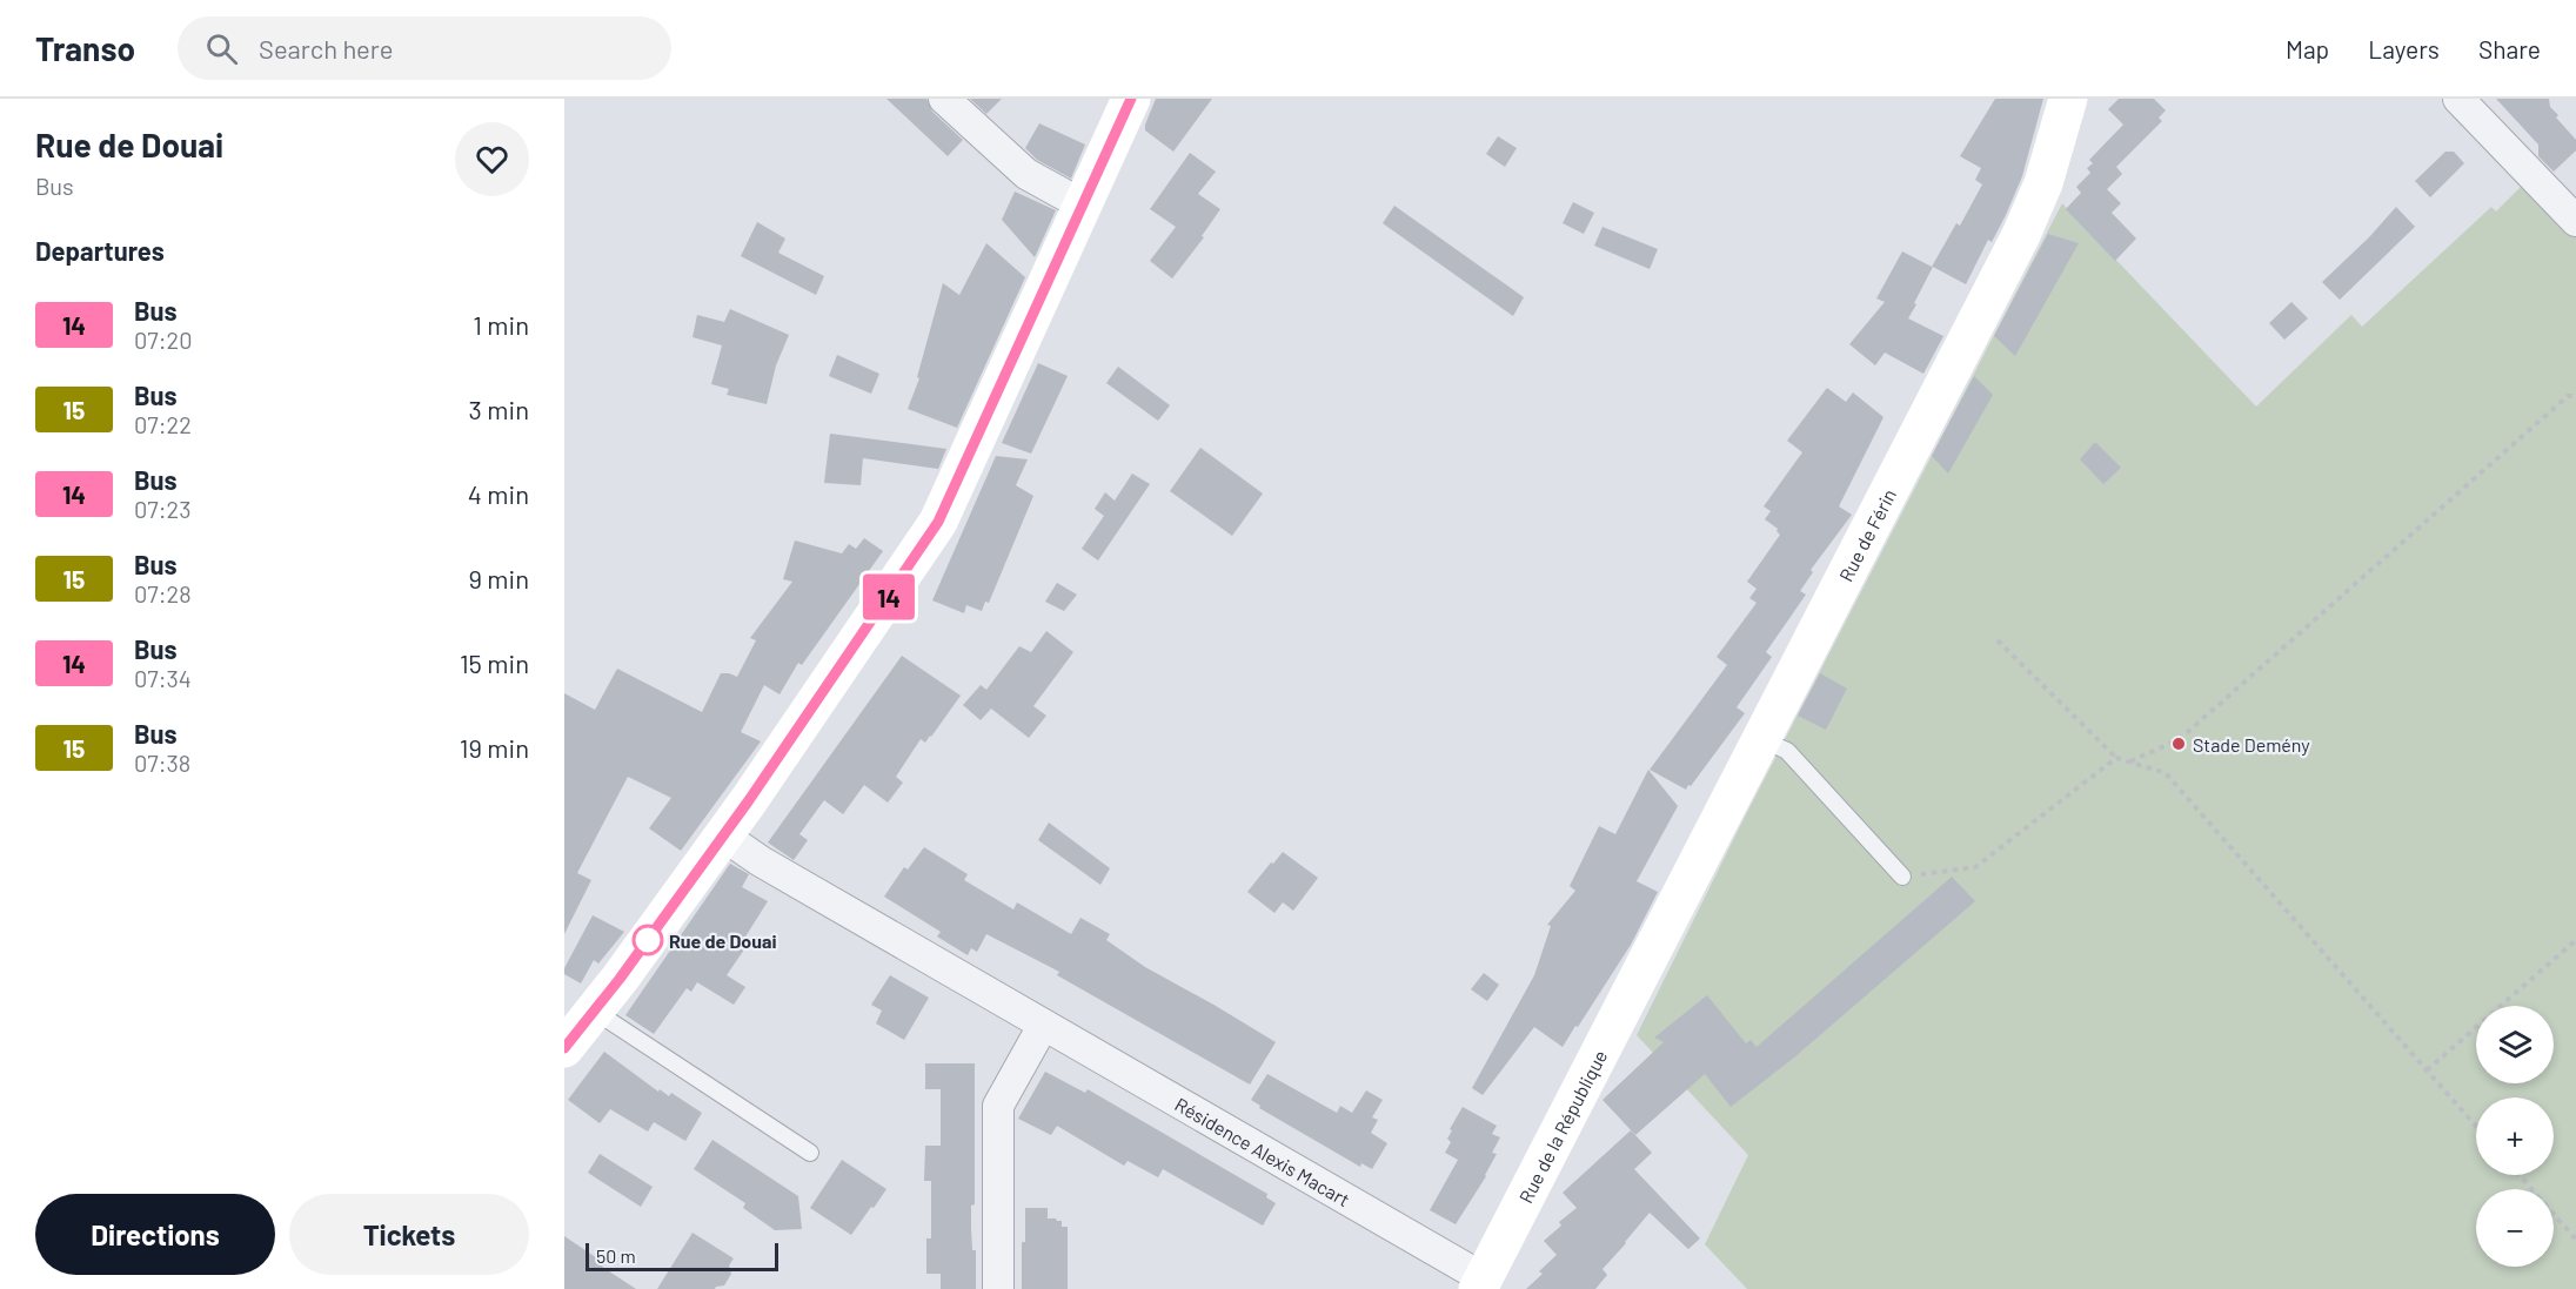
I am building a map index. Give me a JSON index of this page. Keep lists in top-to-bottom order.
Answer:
{
  "streets": {
    "main road": ["Rue de Férin", "Rue de la République"],
    "street": ["Résidence Alexis Macart"]
  },
  "crossings": [
    ["Rue de Férin", "Rue de la République"],
    ["Rue de la République", "Résidence Alexis Macart"]
  ],
  "places": ["Stade Demény", "Rue de Douai"],
  "lines": ["bus line 14"],
  "scale_bar": "50 m",
  "page": {
    "header": "Transo",
    "search": "Search here",
    "nav": ["Map", "Layers", "Share"],
    "heading": [
      ["Rue de Douai", "Bus"],
      "Departures"
    ],
    "on_map": "14",
    "list": [
      {
        "mark": "14",
        "name": "Bus",
        "note": "07:20",
        "value": "1 min"
      },
      {
        "mark": "15",
        "name": "Bus",
        "note": "07:22",
        "value": "3 min"
      },
      {
        "mark": "14",
        "name": "Bus",
        "note": "07:23",
        "value": "4 min"
      },
      {
        "mark": "15",
        "name": "Bus",
        "note": "07:28",
        "value": "9 min"
      },
      {
        "mark": "14",
        "name": "Bus",
        "note": "07:34",
        "value": "15 min"
      },
      {
        "mark": "15",
        "name": "Bus",
        "note": "07:38",
        "value": "19 min"
      }
    ],
    "map_buttons": ["+", "−"],
    "buttons": ["Directions", "Tickets"],
    "scale": "50 m"
  }
}
